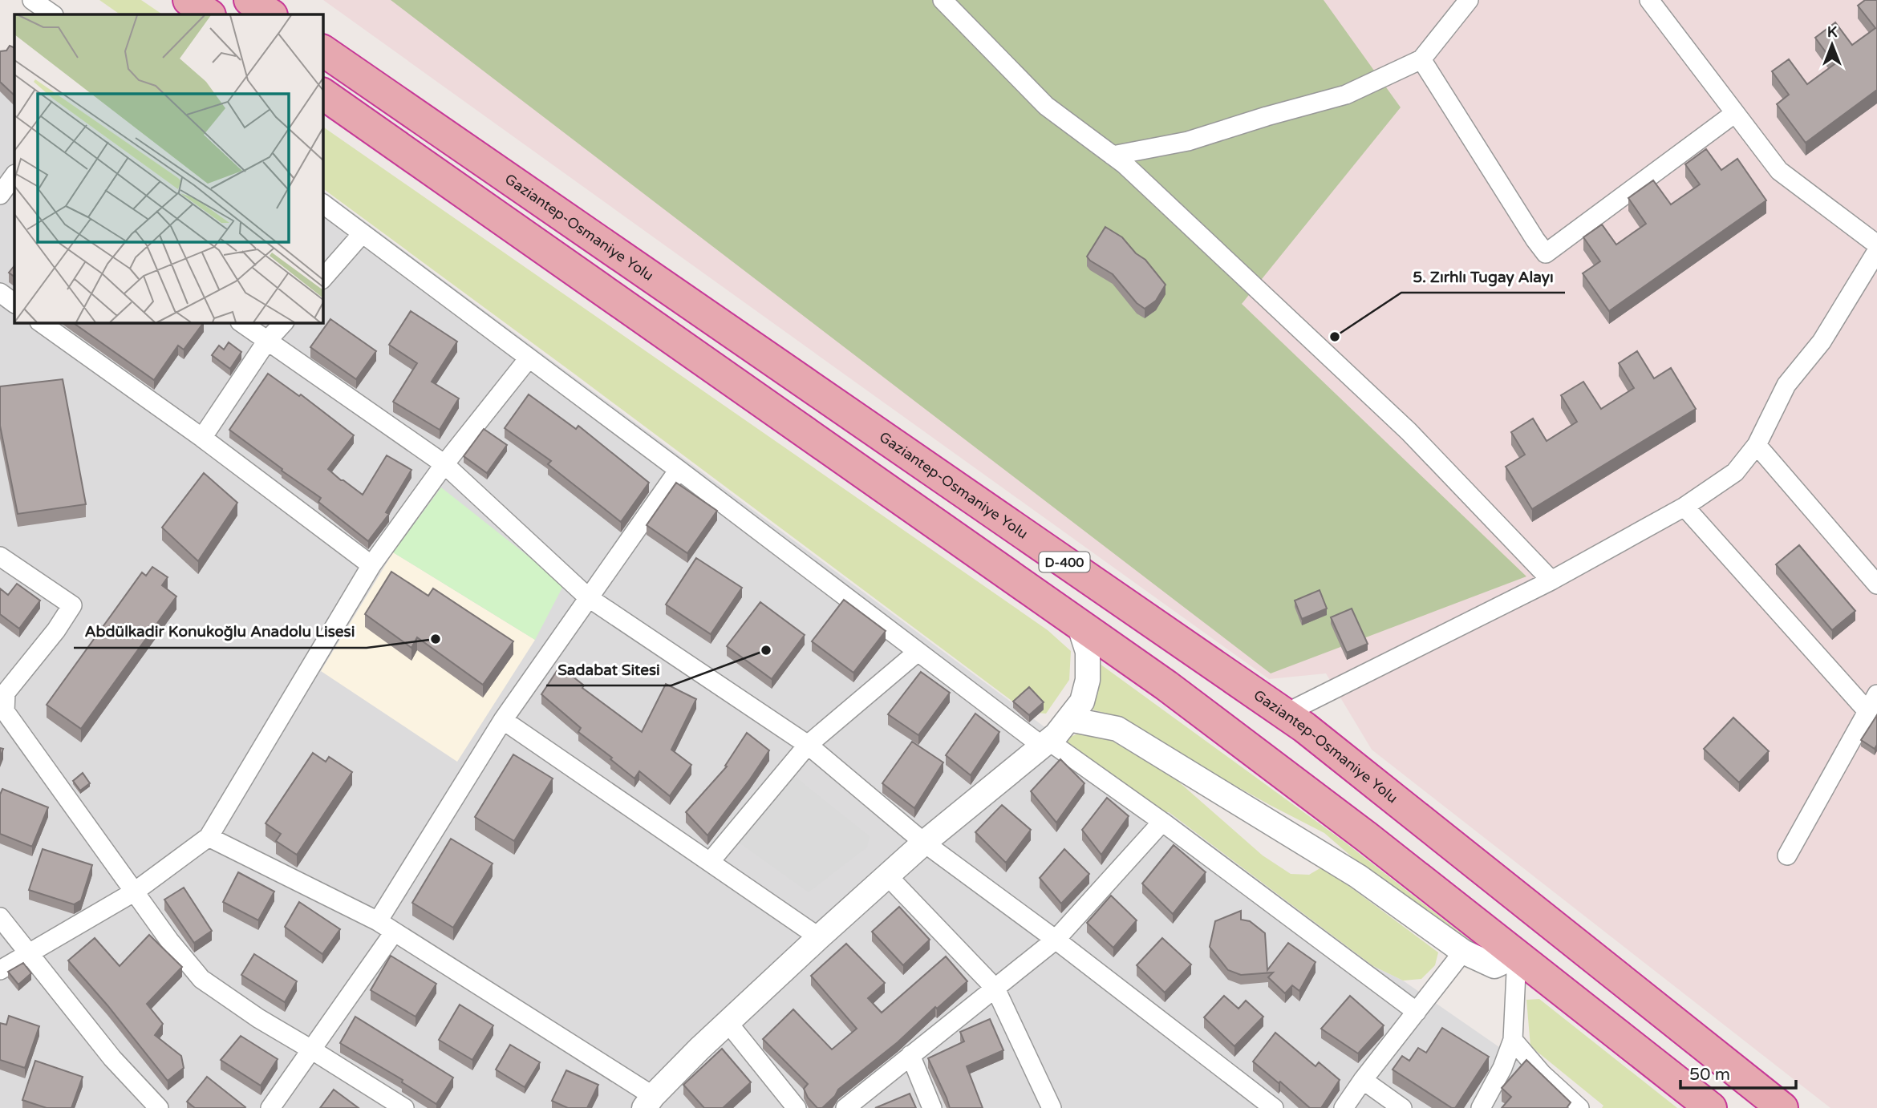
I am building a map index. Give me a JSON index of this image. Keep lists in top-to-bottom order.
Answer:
{
  "streets": {
    "highway": ["Gaziantep-Osmaniye Yolu", "D-400"]
  },
  "places": ["5. Zırhlı Tugay Alayı", "Abdülkadir Konukoğlu Anadolu Lisesi", "Sadabat Sitesi"],
  "scale_bar": "50 m",
  "north": "top"
}
